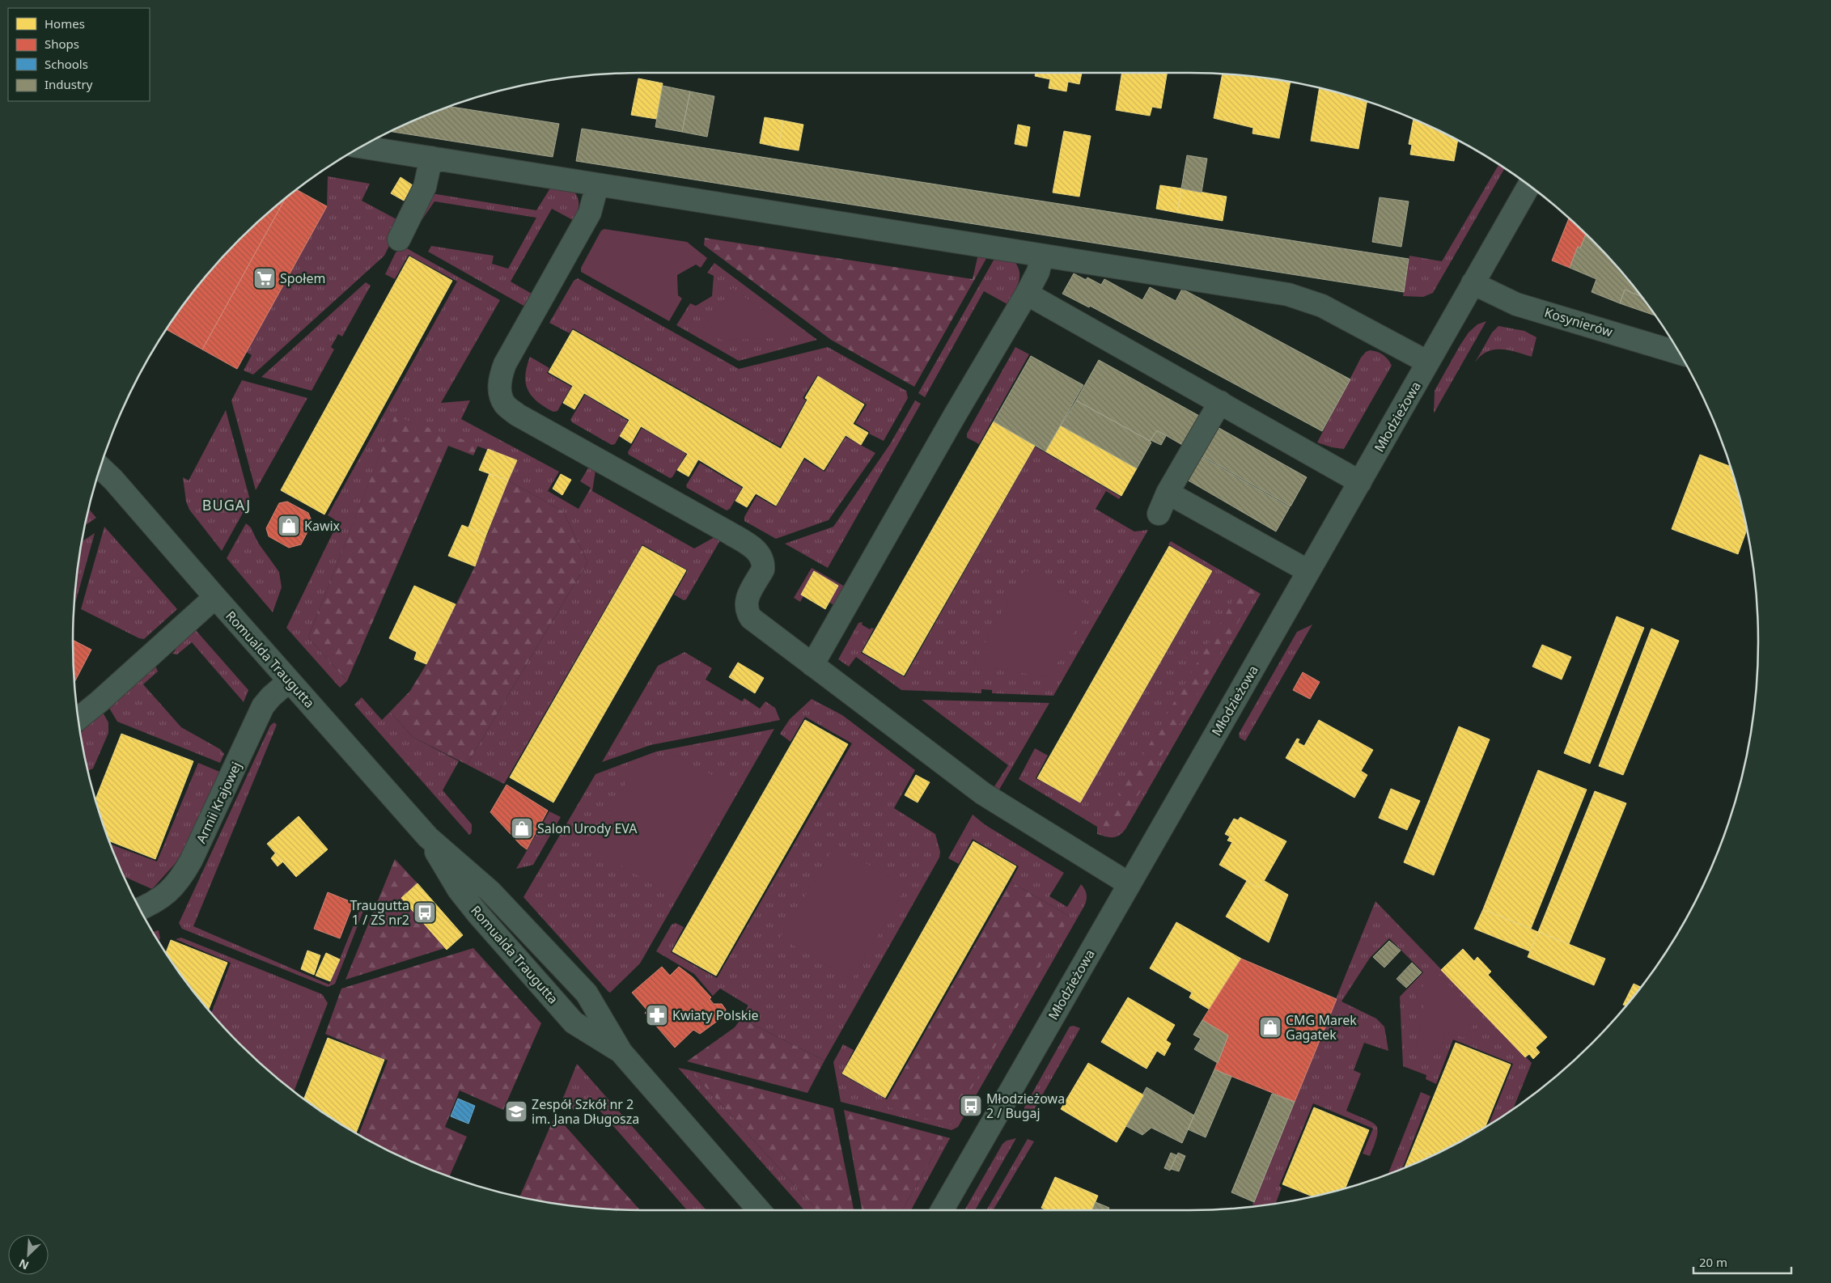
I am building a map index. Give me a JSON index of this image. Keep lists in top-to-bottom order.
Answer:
{
  "streets": {
    "street": [
      "Kosynierów",
      "Młodzieżowa",
      "Romualda Traugutta",
      "Armii Krajowej"
    ]
  },
  "crossings": [
    ["Kosynierów", "Młodzieżowa"],
    ["Romualda Traugutta", "Armii Krajowej"]
  ],
  "districts": ["BUGAJ"],
  "places": {
    "supermarket": ["Społem"],
    "shop": ["Kawix", "Salon Urody EVA", "CMG Marek Gagatek"],
    "bus stop": ["Traugutta 1 / ZS nr2", "Młodzieżowa 2 / Bugaj"],
    "pharmacy": ["Kwiaty Polskie"],
    "school or university": ["Zespół Szkół nr 2 im. Jana Długosza"]
  },
  "legend": [
    "Homes",
    "Shops",
    "Schools",
    "Industry"
  ],
  "scale_bar": "20 m",
  "north": "bottom left"
}
